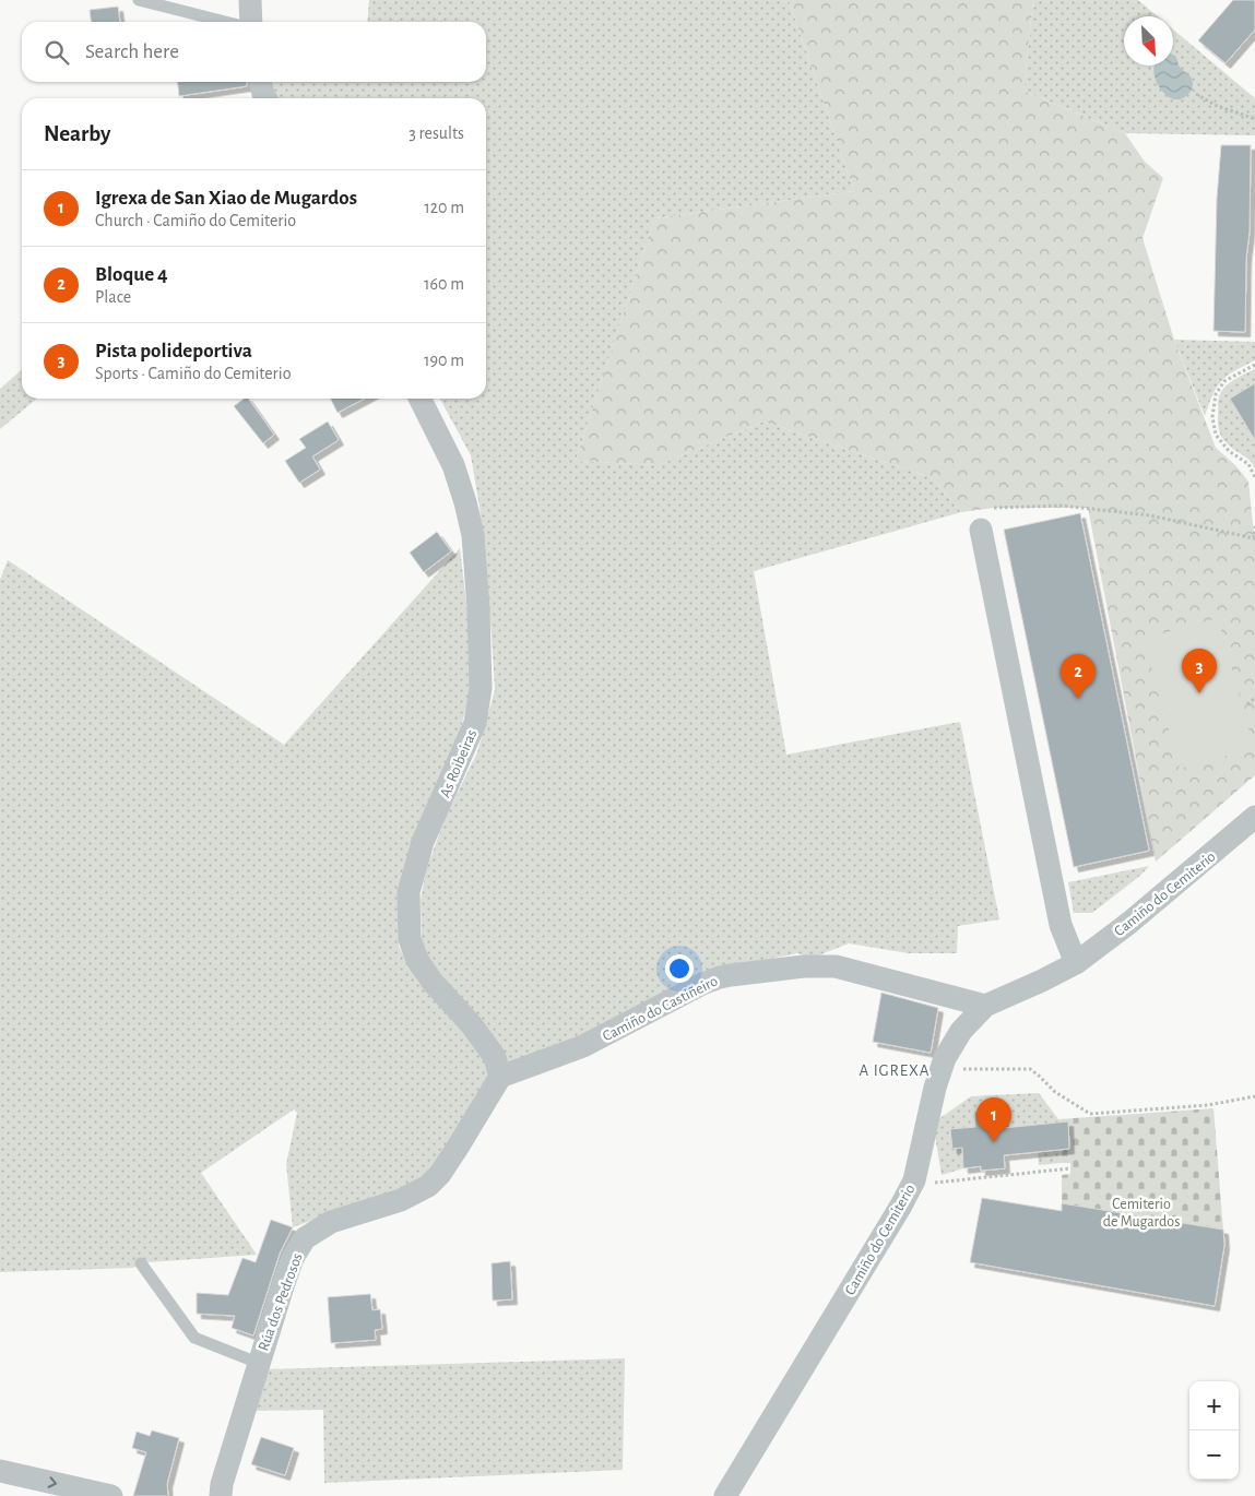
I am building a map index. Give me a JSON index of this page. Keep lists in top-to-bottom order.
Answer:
{
  "streets": {
    "street": [
      "As Roibeiras",
      "Camiño do Cemiterio",
      "Camiño do Castiñeiro",
      "Rúa dos Pedrosos"
    ]
  },
  "crossings": [
    ["As Roibeiras", "Camiño do Castiñeiro"],
    ["As Roibeiras", "Rúa dos Pedrosos"],
    ["Camiño do Cemiterio", "Camiño do Castiñeiro"],
    ["Camiño do Castiñeiro", "Rúa dos Pedrosos"]
  ],
  "districts": ["A IGREXA"],
  "parks": ["Cemiterio de Mugardos"],
  "north": "bottom right",
  "page": {
    "search": "Search here",
    "heading": ["Nearby", "3 results"],
    "list": [
      {
        "mark": "1",
        "name": "Igrexa de San Xiao de Mugardos",
        "note": "Church · Camiño do Cemiterio",
        "value": "120 m"
      },
      {
        "mark": "2",
        "name": "Bloque 4",
        "note": "Place",
        "value": "160 m"
      },
      {
        "mark": "3",
        "name": "Pista polideportiva",
        "note": "Sports · Camiño do Cemiterio",
        "value": "190 m"
      }
    ],
    "pins": ["3", "2", "1"],
    "map_buttons": ["+", "−"]
  }
}
